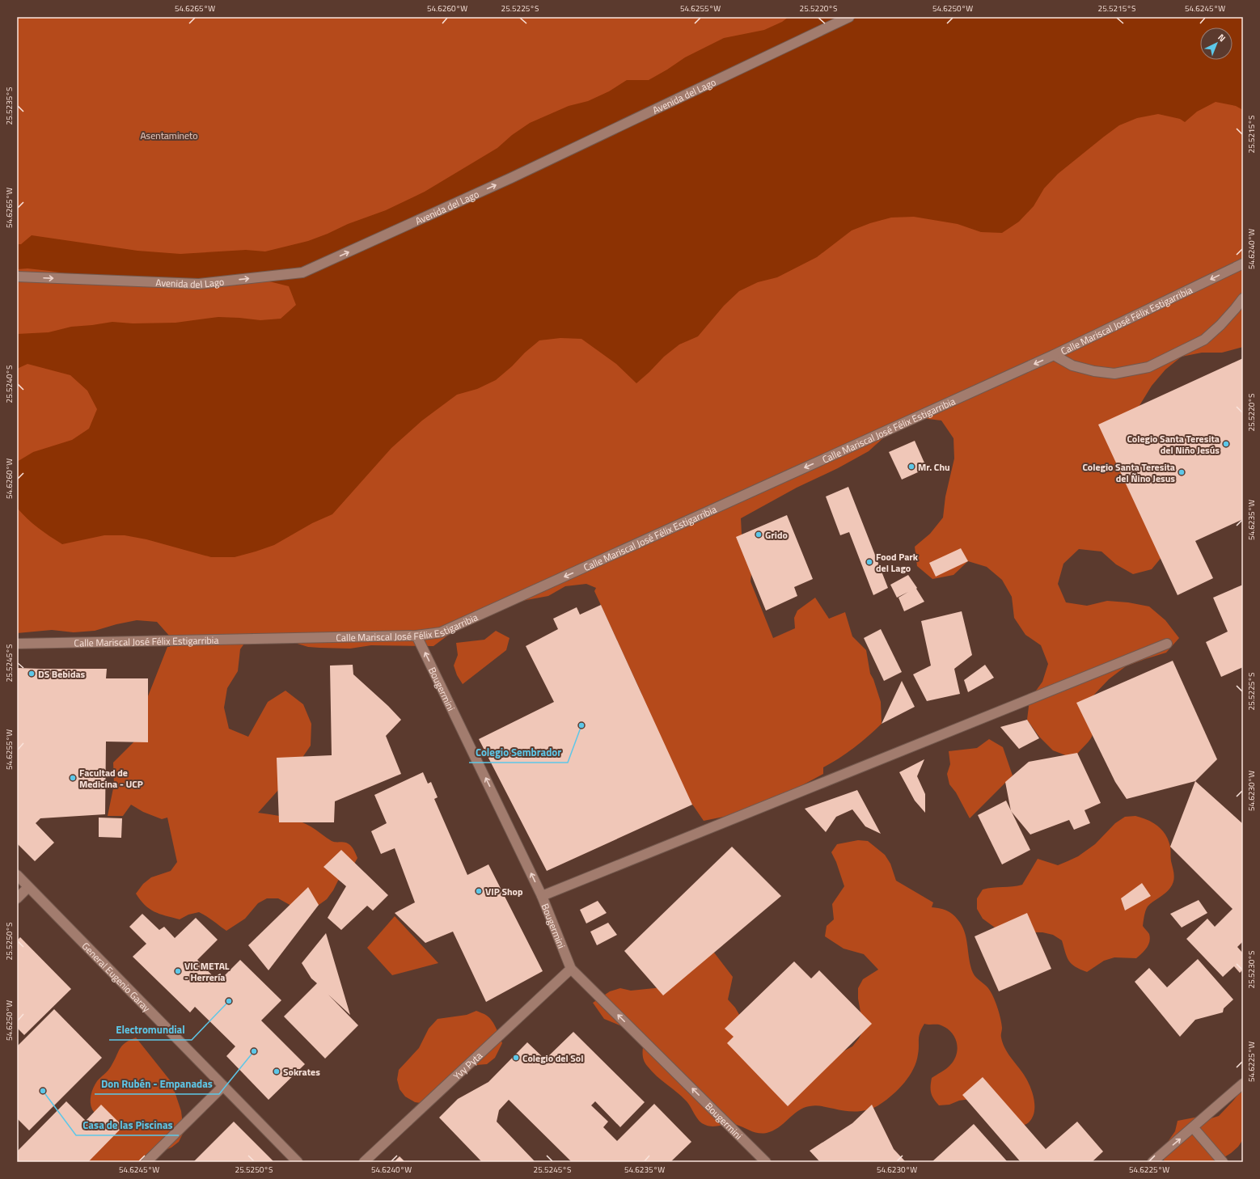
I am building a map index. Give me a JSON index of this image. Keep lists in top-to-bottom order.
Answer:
{
  "streets": {
    "street": [
      "Avenida del Lago",
      "Calle Mariscal José Félix Estigarribia",
      "Bougermini",
      "General Eugenio Garay",
      "Yvy Pyta"
    ]
  },
  "crossings": [
    ["Calle Mariscal José Félix Estigarribia", "Bougermini"],
    ["Bougermini", "Yvy Pyta"]
  ],
  "one_way": ["Avenida del Lago", "Calle Mariscal José Félix Estigarribia", "Bougermini"],
  "parks": ["Asentamineto"],
  "places": [
    "Colegio Santa Teresita del Niño Jesús",
    "Mr. Chu",
    "Colegio Santa Teresita del Ñino Jesus",
    "Grido",
    "Food Park del Lago",
    "DS Bebidas",
    "Colegio Sembrador",
    "Facultad de Medicina - UCP",
    "VIP Shop",
    "VIC METAL - Herrería",
    "Electromundial",
    "Don Rubén - Empanadas",
    "Colegio del Sol",
    "Sokrates",
    "Casa de las Piscinas"
  ],
  "north": "top right",
  "coordinates": [
    "54.6265°W",
    "54.6260°W",
    "25.5225°S",
    "54.6255°W",
    "25.5220°S",
    "54.6250°W",
    "25.5215°S",
    "54.6245°W",
    "25.5235°S",
    "54.6240°W",
    "25.5240°S",
    "54.6235°W",
    "25.5245°S",
    "54.6230°W",
    "25.5250°S",
    "25.5230°S",
    "54.6225°W"
  ]
}
